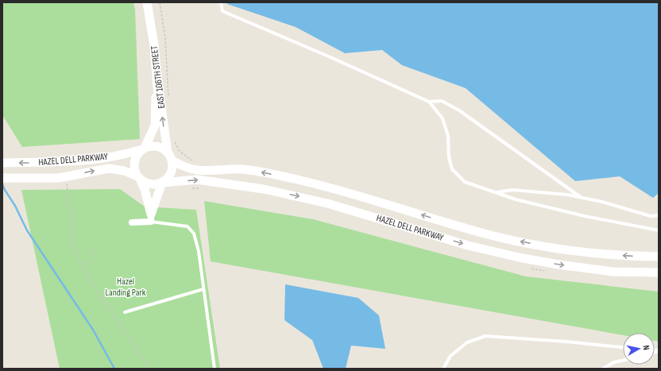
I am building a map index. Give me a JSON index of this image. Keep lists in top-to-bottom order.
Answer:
{
  "streets": {
    "main road": ["EAST 106TH STREET", "HAZEL DELL PARKWAY"]
  },
  "crossings": [
    ["EAST 106TH STREET", "HAZEL DELL PARKWAY"]
  ],
  "parks": ["Hazel Landing Park"],
  "north": "right"
}
